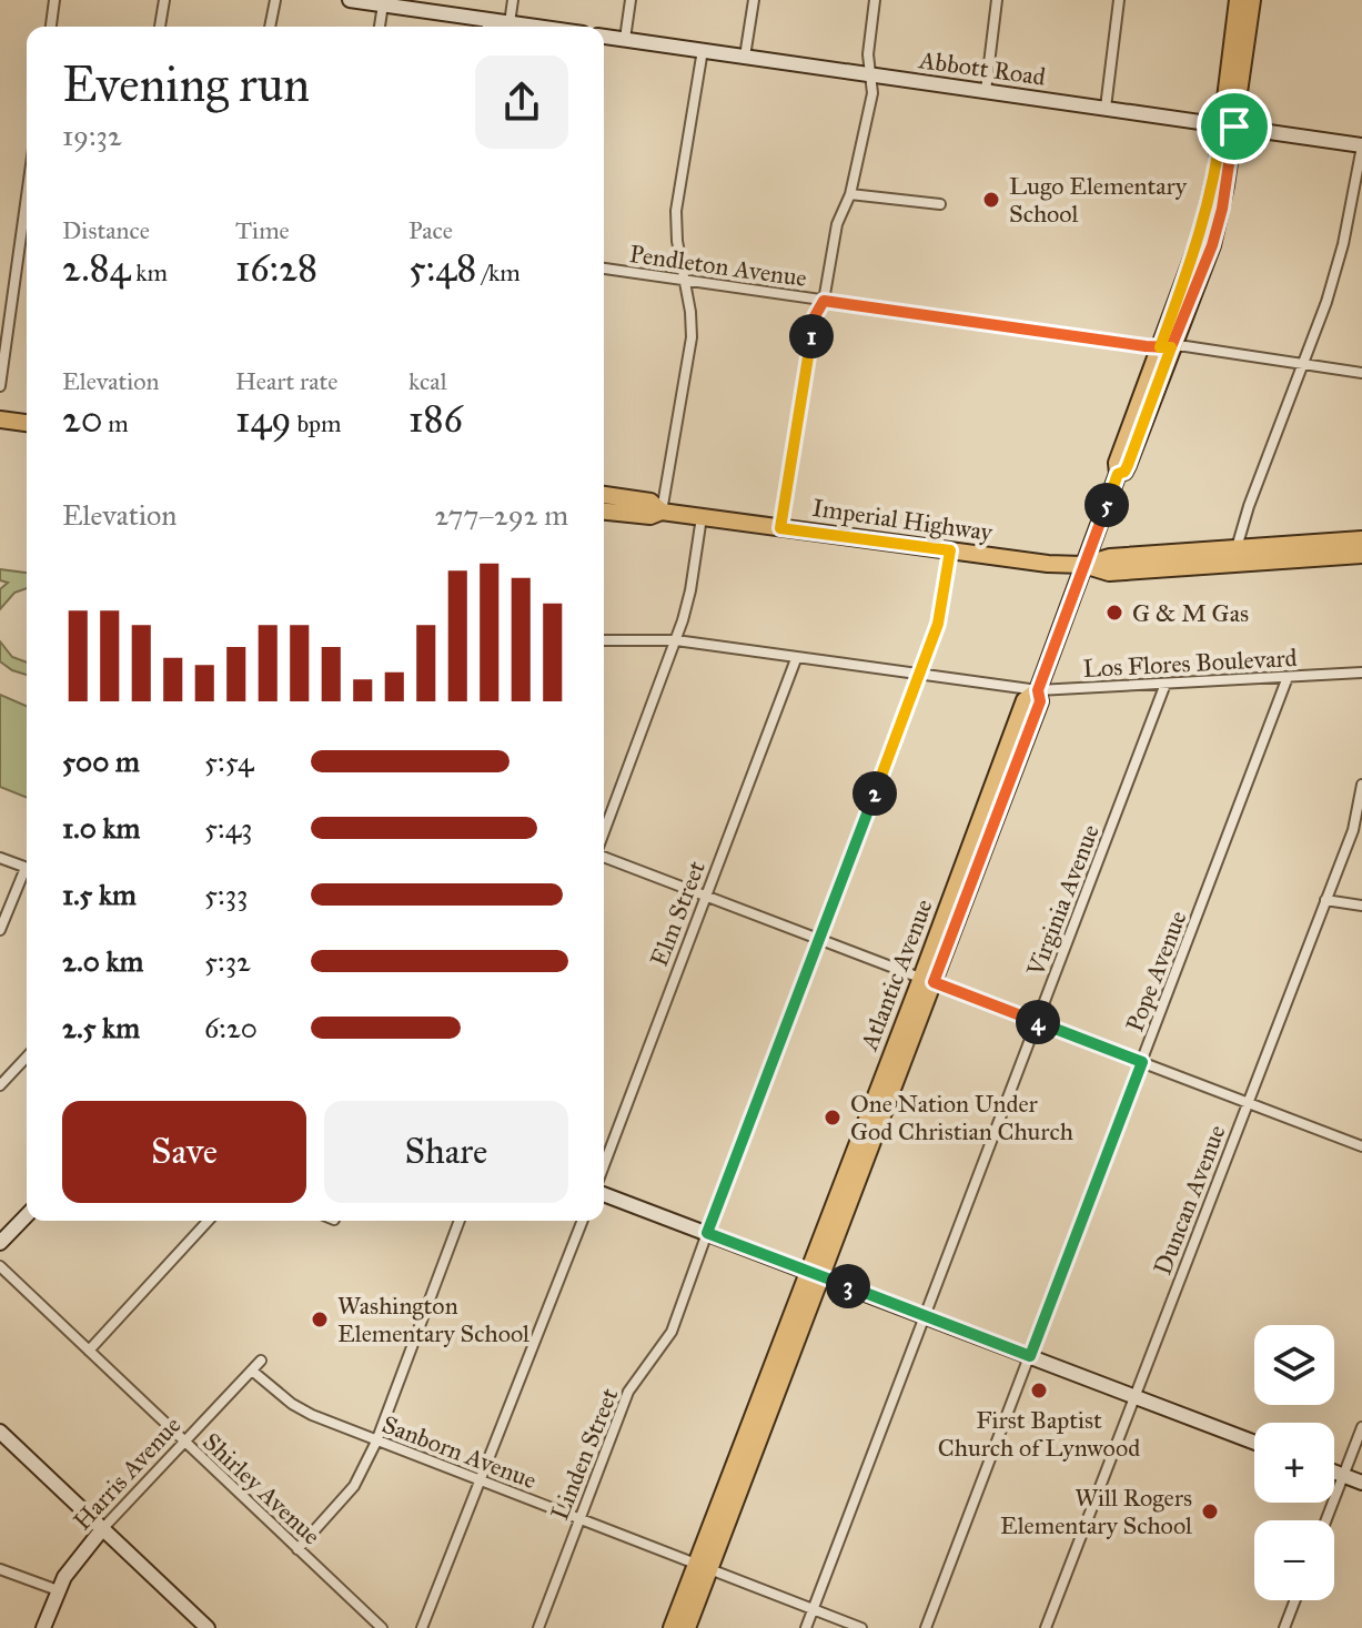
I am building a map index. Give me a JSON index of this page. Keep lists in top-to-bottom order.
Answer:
{
  "streets": {
    "main road": ["Imperial Highway", "Atlantic Avenue"],
    "street": [
      "Abbott Road",
      "Pendleton Avenue",
      "Los Flores Boulevard",
      "Virginia Avenue",
      "Elm Street",
      "Pope Avenue",
      "Duncan Avenue",
      "Sanborn Avenue",
      "Linden Street",
      "Harris Avenue",
      "Shirley Avenue"
    ]
  },
  "crossings": [
    ["Abbott Road", "Atlantic Avenue"],
    ["Pendleton Avenue", "Atlantic Avenue"],
    ["Imperial Highway", "Atlantic Avenue"],
    ["Imperial Highway", "Linden Street"],
    ["Los Flores Boulevard", "Virginia Avenue"],
    ["Los Flores Boulevard", "Elm Street"],
    ["Los Flores Boulevard", "Pope Avenue"],
    ["Los Flores Boulevard", "Atlantic Avenue"],
    ["Los Flores Boulevard", "Linden Street"],
    ["Virginia Avenue", "Sanborn Avenue"],
    ["Atlantic Avenue", "Sanborn Avenue"],
    ["Sanborn Avenue", "Linden Street"],
    ["Sanborn Avenue", "Harris Avenue"],
    ["Harris Avenue", "Shirley Avenue"]
  ],
  "places": [
    "Lugo Elementary School",
    "G & M Gas",
    "One Nation Under God Christian Church",
    "Washington Elementary School",
    "First Baptist Church of Lynwood",
    "Will Rogers Elementary School"
  ],
  "page": {
    "heading": ["Evening run", "19:32"],
    "stats": [
      ["Distance", "2.84 km"],
      ["Time", "16:28"],
      ["Pace", "5:48 /km"],
      ["Elevation", "20 m"],
      ["Heart rate", "149 bpm"],
      ["kcal", "186"]
    ],
    "pins": [
      "1",
      "5",
      "2",
      "4",
      "3"
    ],
    "chart": ["Elevation", "277–292 m"],
    "list": [
      {
        "name": "500 m",
        "note": "5:54"
      },
      {
        "name": "1.0 km",
        "note": "5:43"
      },
      {
        "name": "1.5 km",
        "note": "5:33"
      },
      {
        "name": "2.0 km",
        "note": "5:32"
      },
      {
        "name": "2.5 km",
        "note": "6:20"
      }
    ],
    "buttons": ["Save", "Share"],
    "map_buttons": ["+", "−"]
  }
}
